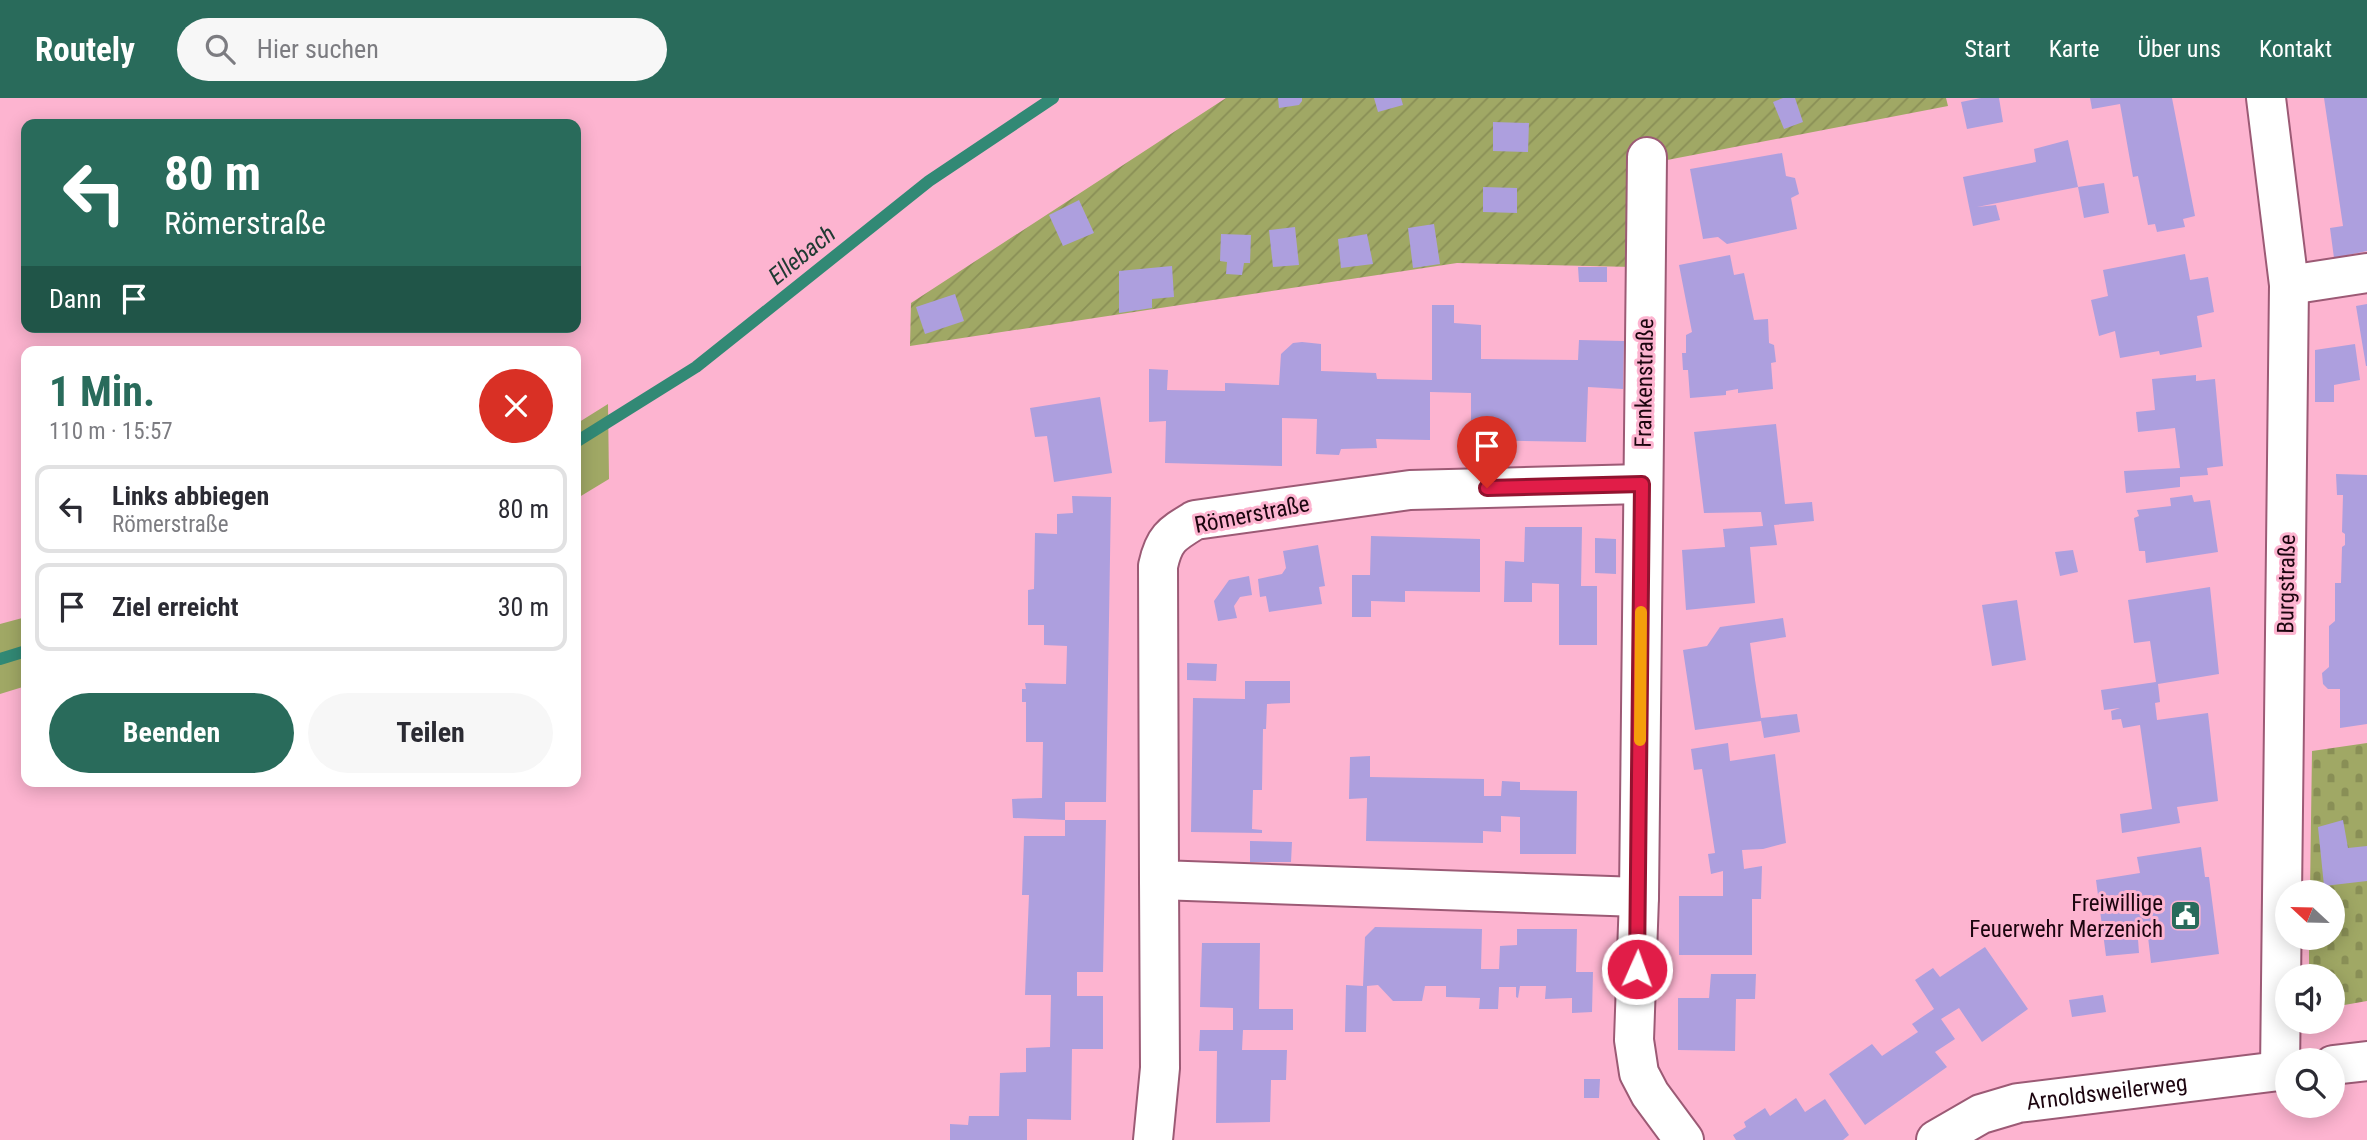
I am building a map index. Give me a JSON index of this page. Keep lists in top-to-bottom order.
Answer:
{
  "streets": {
    "street": [
      "Frankenstraße",
      "Römerstraße",
      "Burgstraße",
      "Arnoldsweilerweg"
    ]
  },
  "crossings": [
    ["Frankenstraße", "Römerstraße"]
  ],
  "water": ["Ellebach"],
  "places": {
    "public building": ["Freiwillige Feuerwehr Merzenich"]
  },
  "north": "left",
  "page": {
    "header": "Routely",
    "search": "Hier suchen",
    "nav": [
      "Start",
      "Karte",
      "Über uns",
      "Kontakt"
    ],
    "turn": ["80 m", "Römerstraße"],
    "then": "Dann",
    "heading": ["1 Min.", "110 m · 15:57"],
    "list": [
      {
        "name": "Links abbiegen",
        "note": "Römerstraße",
        "value": "80 m"
      },
      {
        "name": "Ziel erreicht",
        "value": "30 m"
      }
    ],
    "buttons": ["Beenden", "Teilen"]
  }
}
